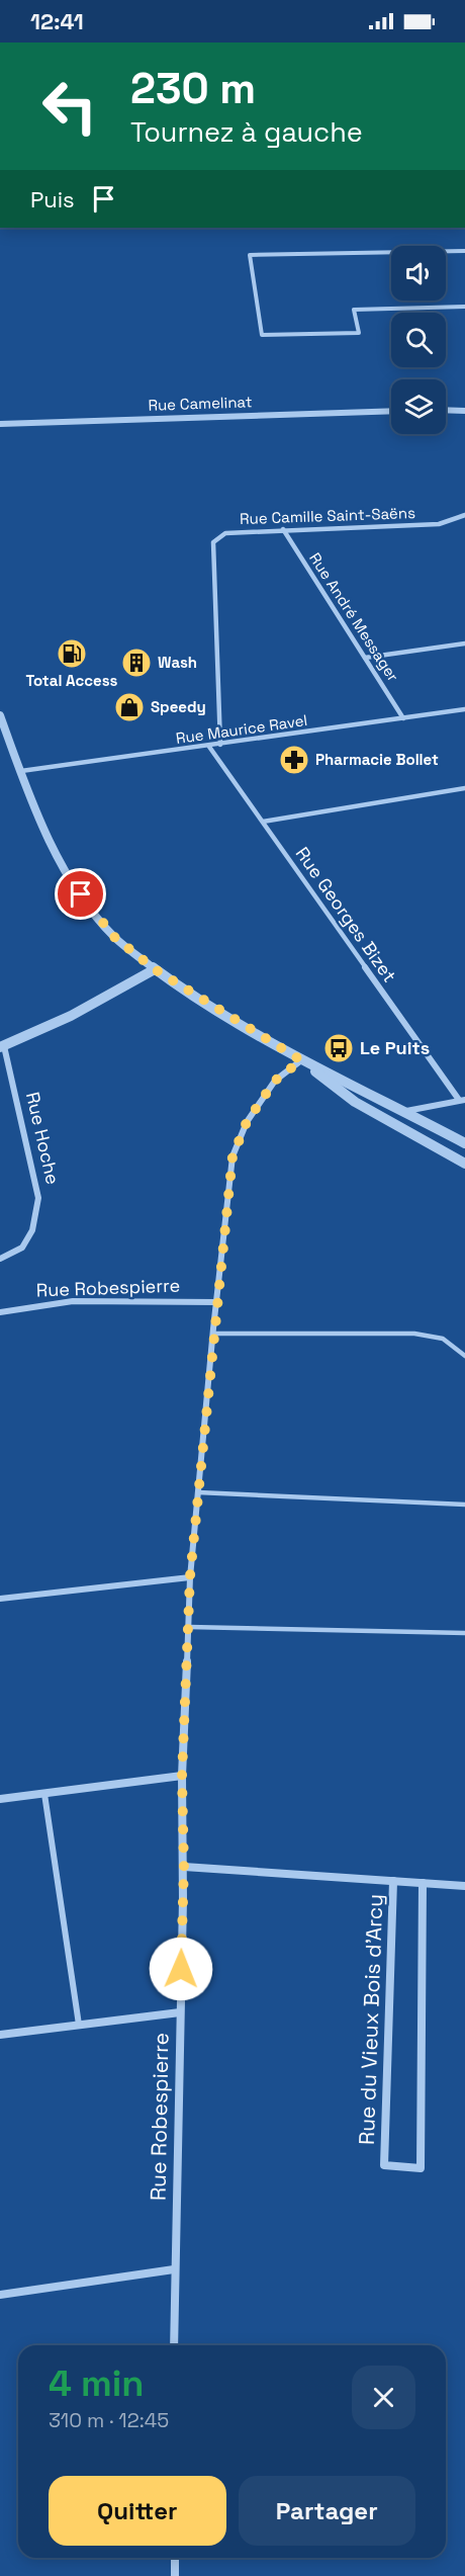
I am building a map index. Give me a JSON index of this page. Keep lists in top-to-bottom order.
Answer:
{
  "streets": {
    "street": [
      "Rue Camelinat",
      "Rue Camille Saint-Saëns",
      "Rue André Messager",
      "Rue Maurice Ravel",
      "Rue Georges Bizet",
      "Rue Hoche",
      "Rue Robespierre",
      "Rue du Vieux Bois d'Arcy"
    ]
  },
  "crossings": [
    ["Rue Camille Saint-Saëns", "Rue André Messager"],
    ["Rue Camille Saint-Saëns", "Rue Maurice Ravel"],
    ["Rue André Messager", "Rue Maurice Ravel"],
    ["Rue Maurice Ravel", "Rue Georges Bizet"],
    ["Rue Robespierre", "Rue du Vieux Bois d'Arcy"]
  ],
  "places": {
    "fuel station": ["Total Access"],
    "building": ["Wash"],
    "shop": ["Speedy"],
    "pharmacy": ["Pharmacie Bollet"],
    "bus stop": ["Le Puits"]
  },
  "page": {
    "status": "12:41",
    "turn": ["230 m", "Tournez à gauche"],
    "then": "Puis",
    "heading": ["4 min", "310 m · 12:45"],
    "buttons": ["Quitter", "Partager"]
  }
}
